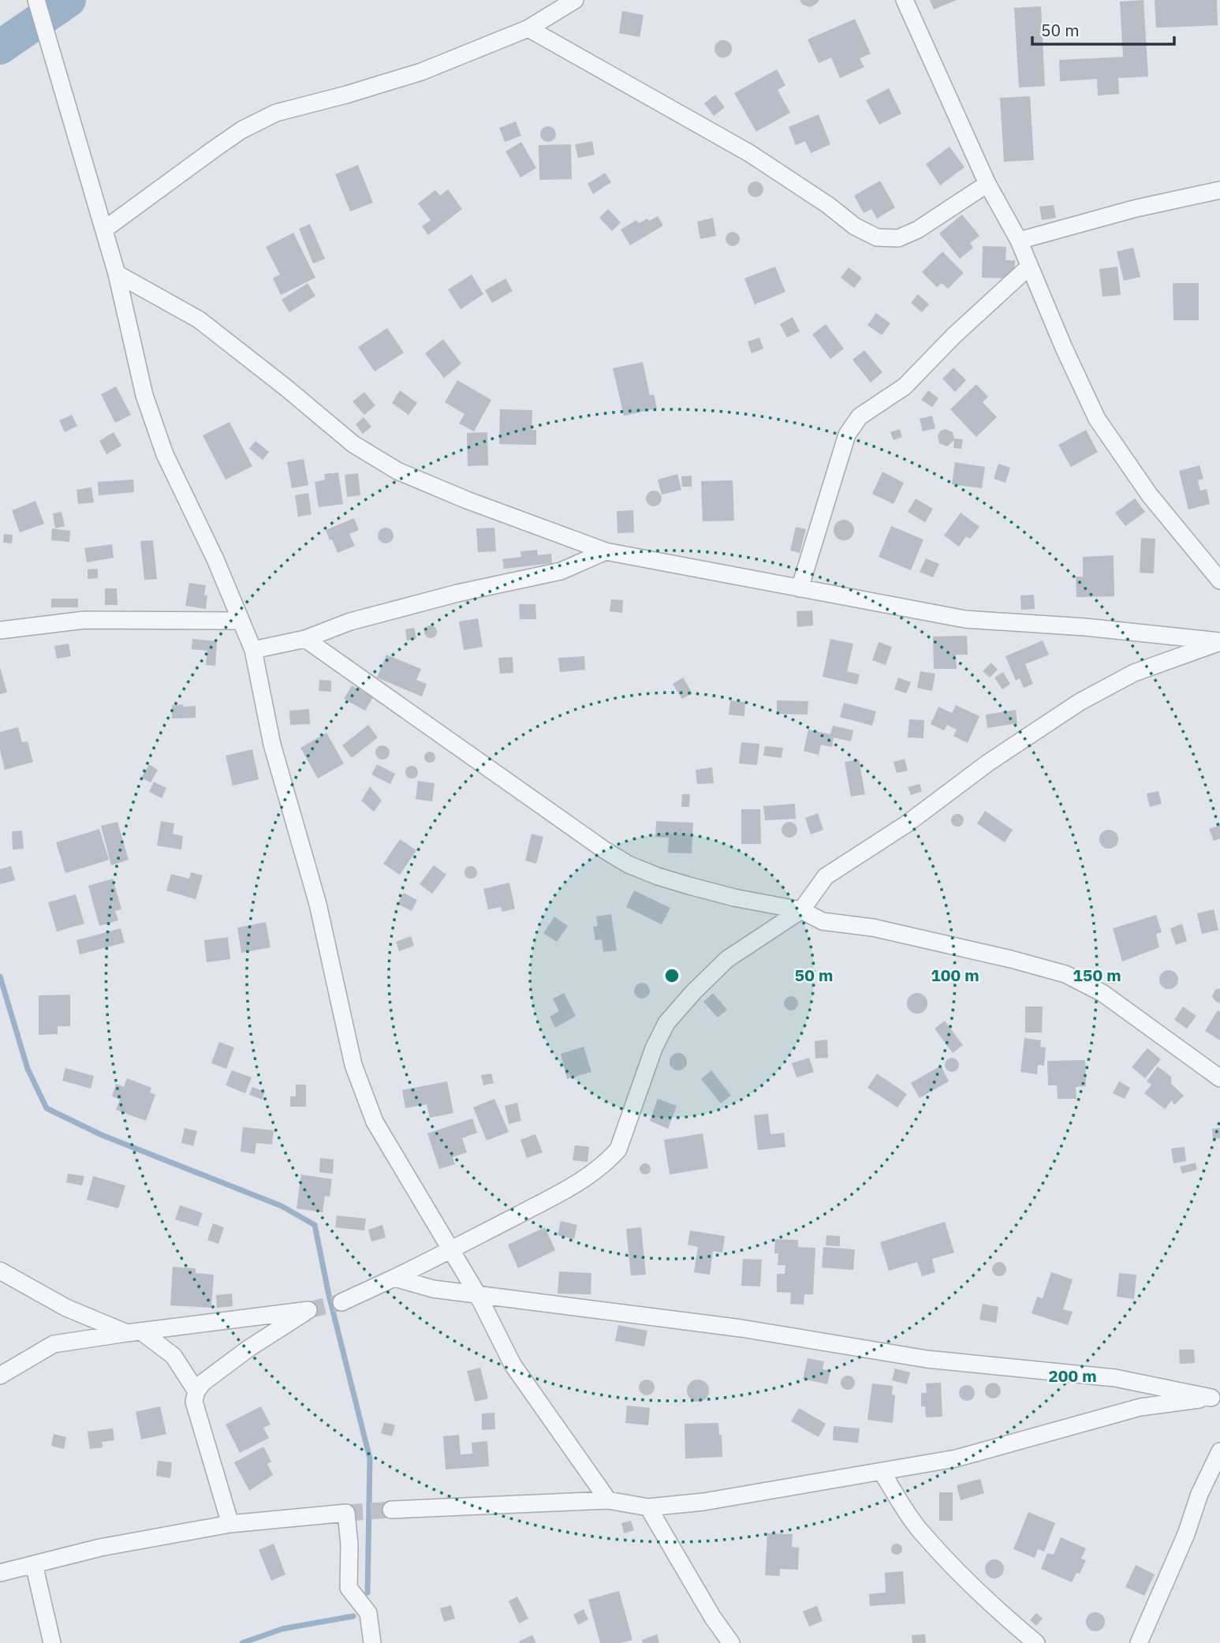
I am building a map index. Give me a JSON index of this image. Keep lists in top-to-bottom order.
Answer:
{
  "scale_bar": "50 m",
  "rings": [
    "50 m",
    "100 m",
    "150 m",
    "200 m"
  ]
}
